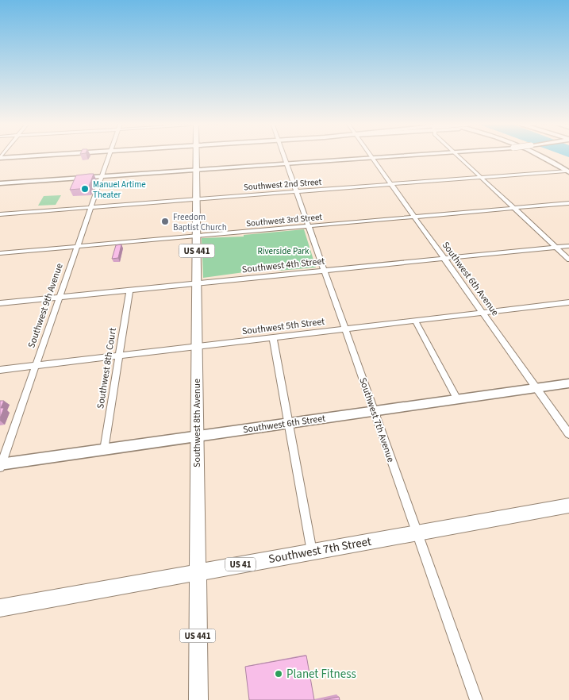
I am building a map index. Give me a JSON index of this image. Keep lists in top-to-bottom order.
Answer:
{
  "streets": {
    "main road": [
      "US 441",
      "Southwest 8th Avenue",
      "Southwest 7th Street",
      "US 41"
    ],
    "street": [
      "Southwest 2nd Street",
      "Southwest 3rd Street",
      "Southwest 4th Street",
      "Southwest 6th Avenue",
      "Southwest 9th Avenue",
      "Southwest 5th Street",
      "Southwest 8th Court",
      "Southwest 7th Avenue",
      "Southwest 6th Street"
    ]
  },
  "crossings": [
    ["Southwest 2nd Street", "Southwest 6th Avenue"],
    ["Southwest 2nd Street", "Southwest 9th Avenue"],
    ["Southwest 2nd Street", "Southwest 7th Avenue"],
    ["Southwest 2nd Street", "Southwest 8th Avenue"],
    ["Southwest 3rd Street", "Southwest 6th Avenue"],
    ["Southwest 3rd Street", "Southwest 9th Avenue"],
    ["Southwest 3rd Street", "Southwest 7th Avenue"],
    ["Southwest 3rd Street", "Southwest 8th Avenue"],
    ["Southwest 4th Street", "Southwest 6th Avenue"],
    ["Southwest 4th Street", "Southwest 9th Avenue"],
    ["Southwest 4th Street", "Southwest 8th Court"],
    ["Southwest 4th Street", "Southwest 7th Avenue"],
    ["Southwest 4th Street", "Southwest 8th Avenue"],
    ["Southwest 6th Avenue", "Southwest 5th Street"],
    ["Southwest 6th Avenue", "Southwest 6th Street"],
    ["Southwest 9th Avenue", "Southwest 5th Street"],
    ["Southwest 9th Avenue", "Southwest 6th Street"],
    ["Southwest 5th Street", "Southwest 8th Court"],
    ["Southwest 5th Street", "Southwest 7th Avenue"],
    ["Southwest 5th Street", "Southwest 8th Avenue"],
    ["Southwest 8th Court", "Southwest 6th Street"],
    ["Southwest 7th Avenue", "Southwest 6th Street"],
    ["Southwest 7th Avenue", "Southwest 7th Street"],
    ["Southwest 8th Avenue", "Southwest 6th Street"],
    ["Southwest 8th Avenue", "Southwest 7th Street"]
  ],
  "parks": ["Riverside Park"],
  "places": ["Manuel Artime Theater", "Freedom Baptist Church", "Planet Fitness"]
}
